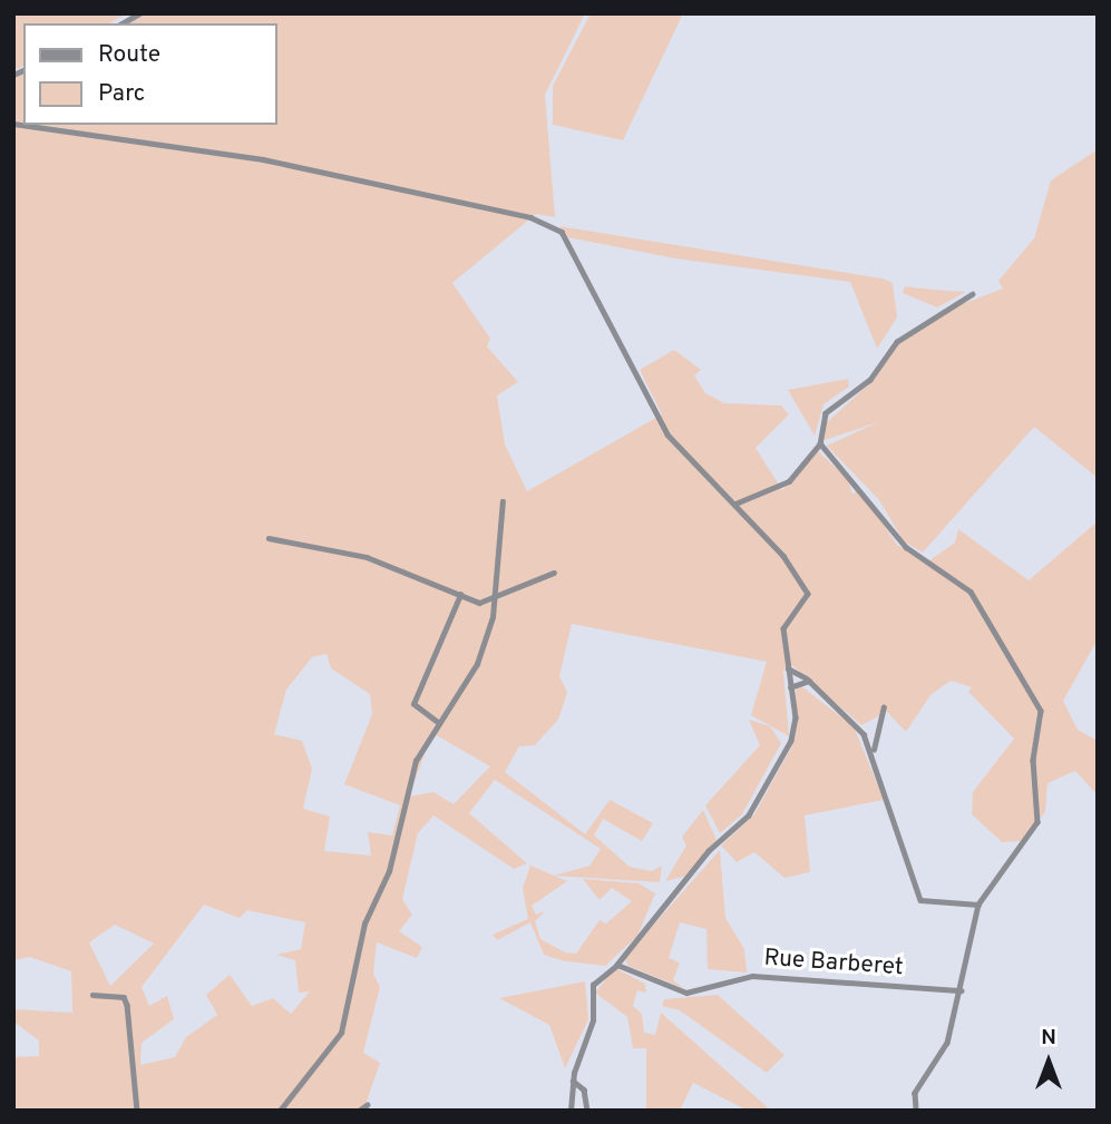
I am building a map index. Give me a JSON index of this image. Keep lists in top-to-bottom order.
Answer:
{
  "streets": {
    "street": ["Rue Barberet"]
  },
  "legend": ["Route", "Parc"],
  "north": "top"
}
